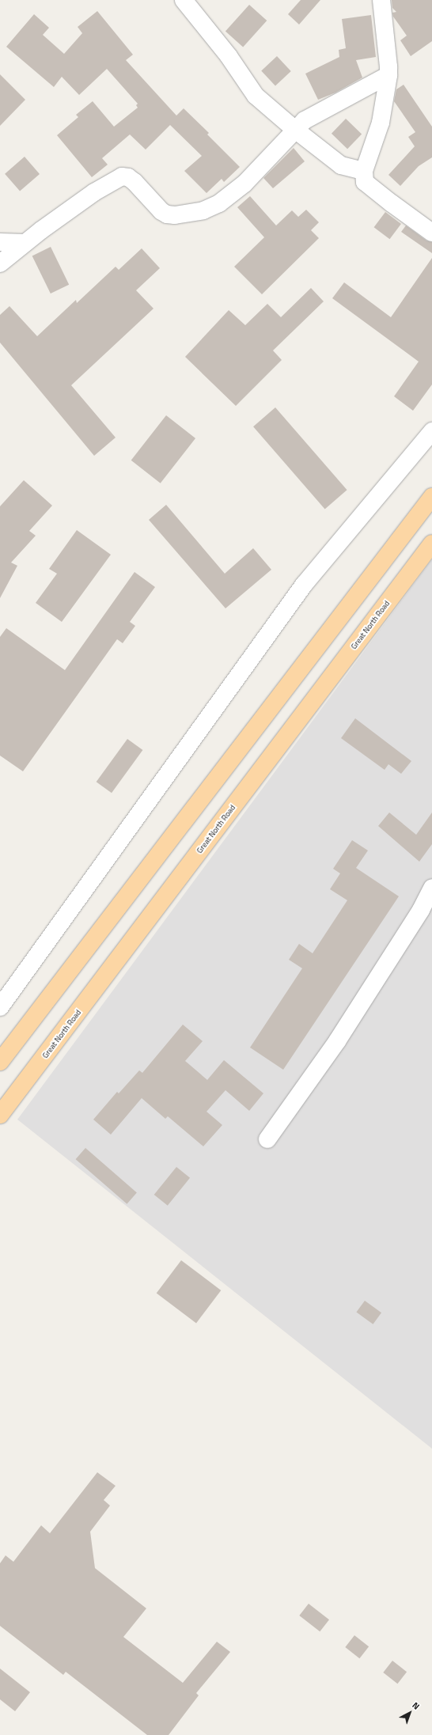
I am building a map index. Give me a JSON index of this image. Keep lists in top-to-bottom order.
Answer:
{
  "streets": {
    "main road": ["Great North Road"]
  },
  "north": "top right"
}
